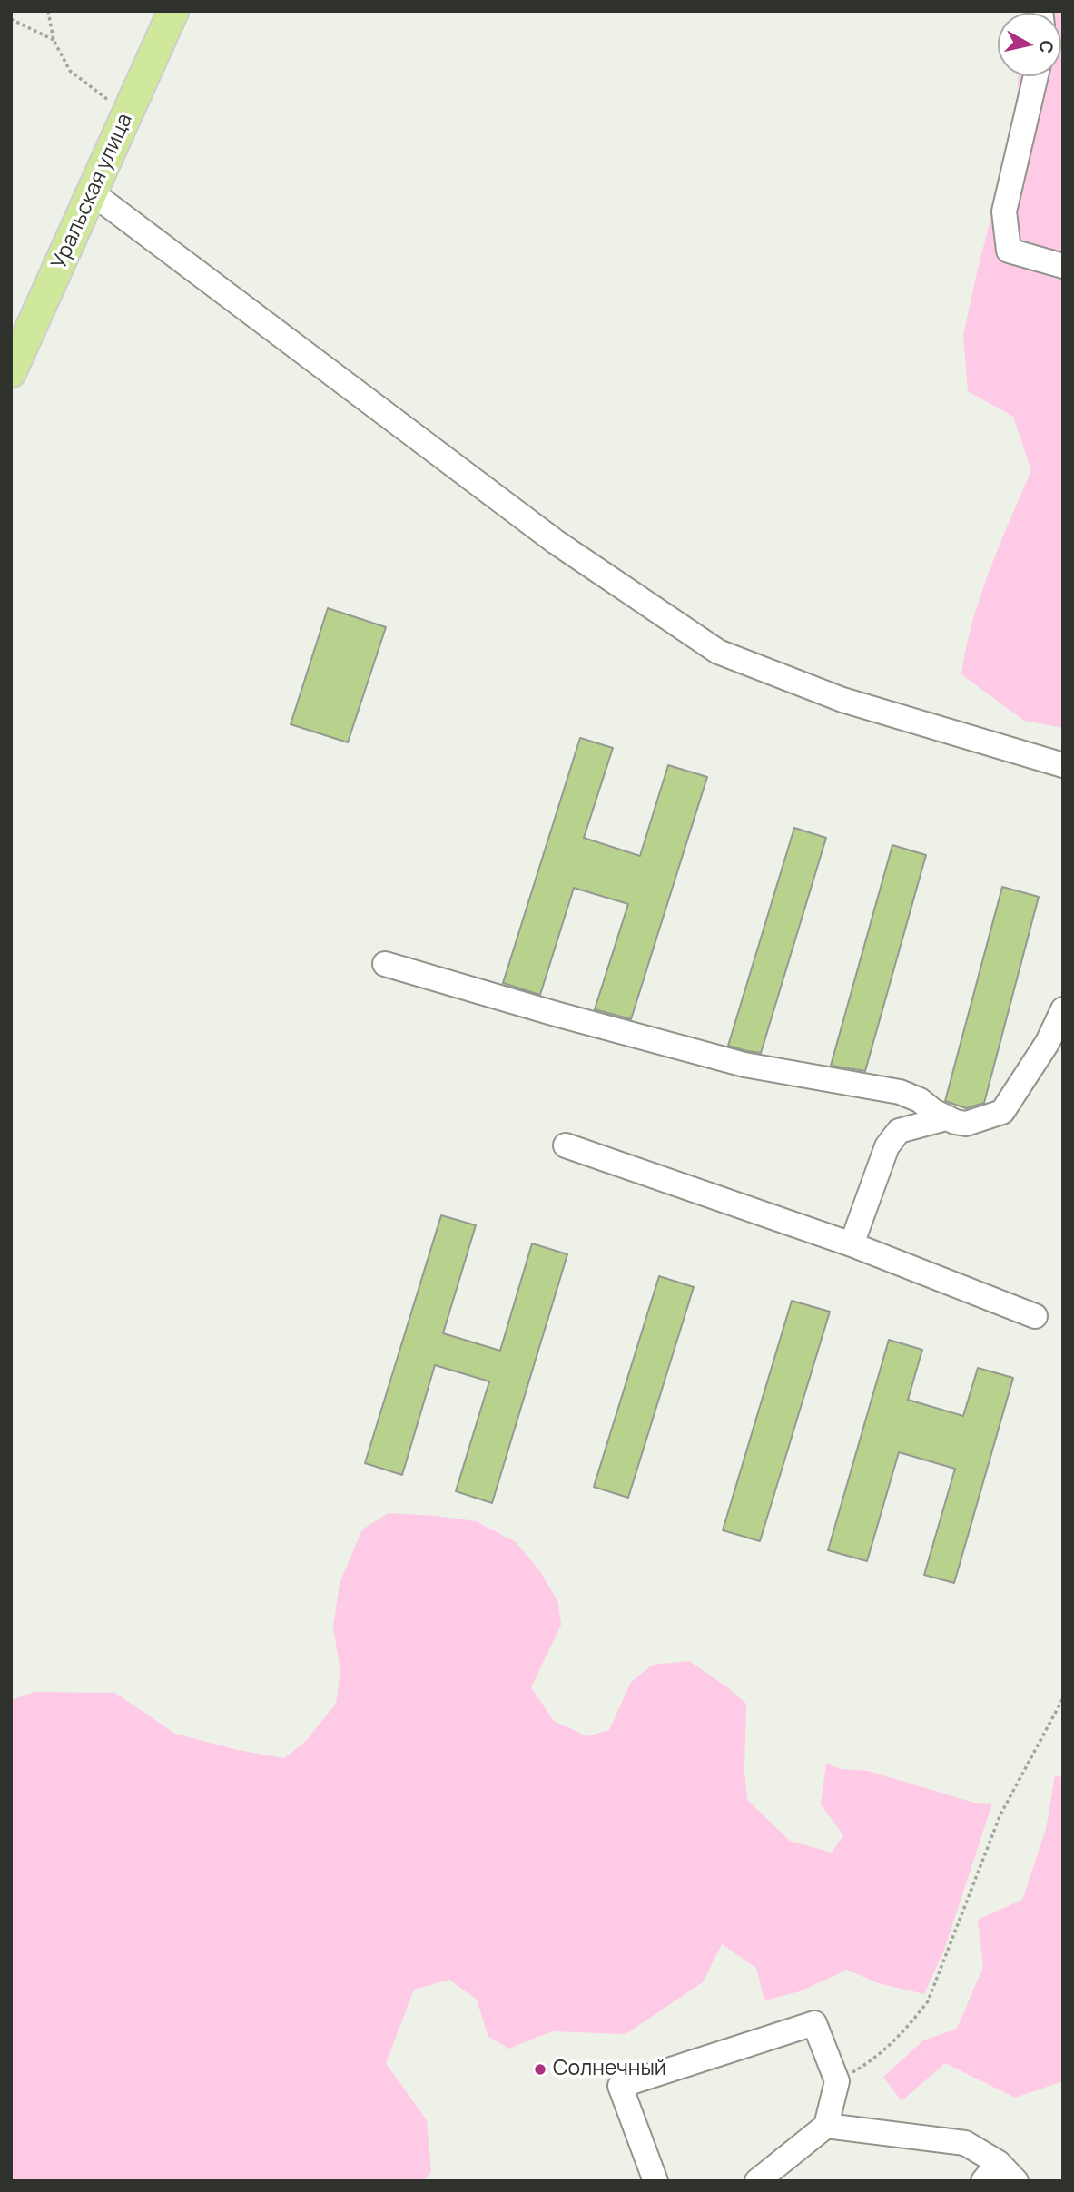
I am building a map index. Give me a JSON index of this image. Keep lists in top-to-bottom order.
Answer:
{
  "streets": {
    "main road": ["Уральская улица"]
  },
  "places": ["Солнечный"],
  "north": "right"
}
